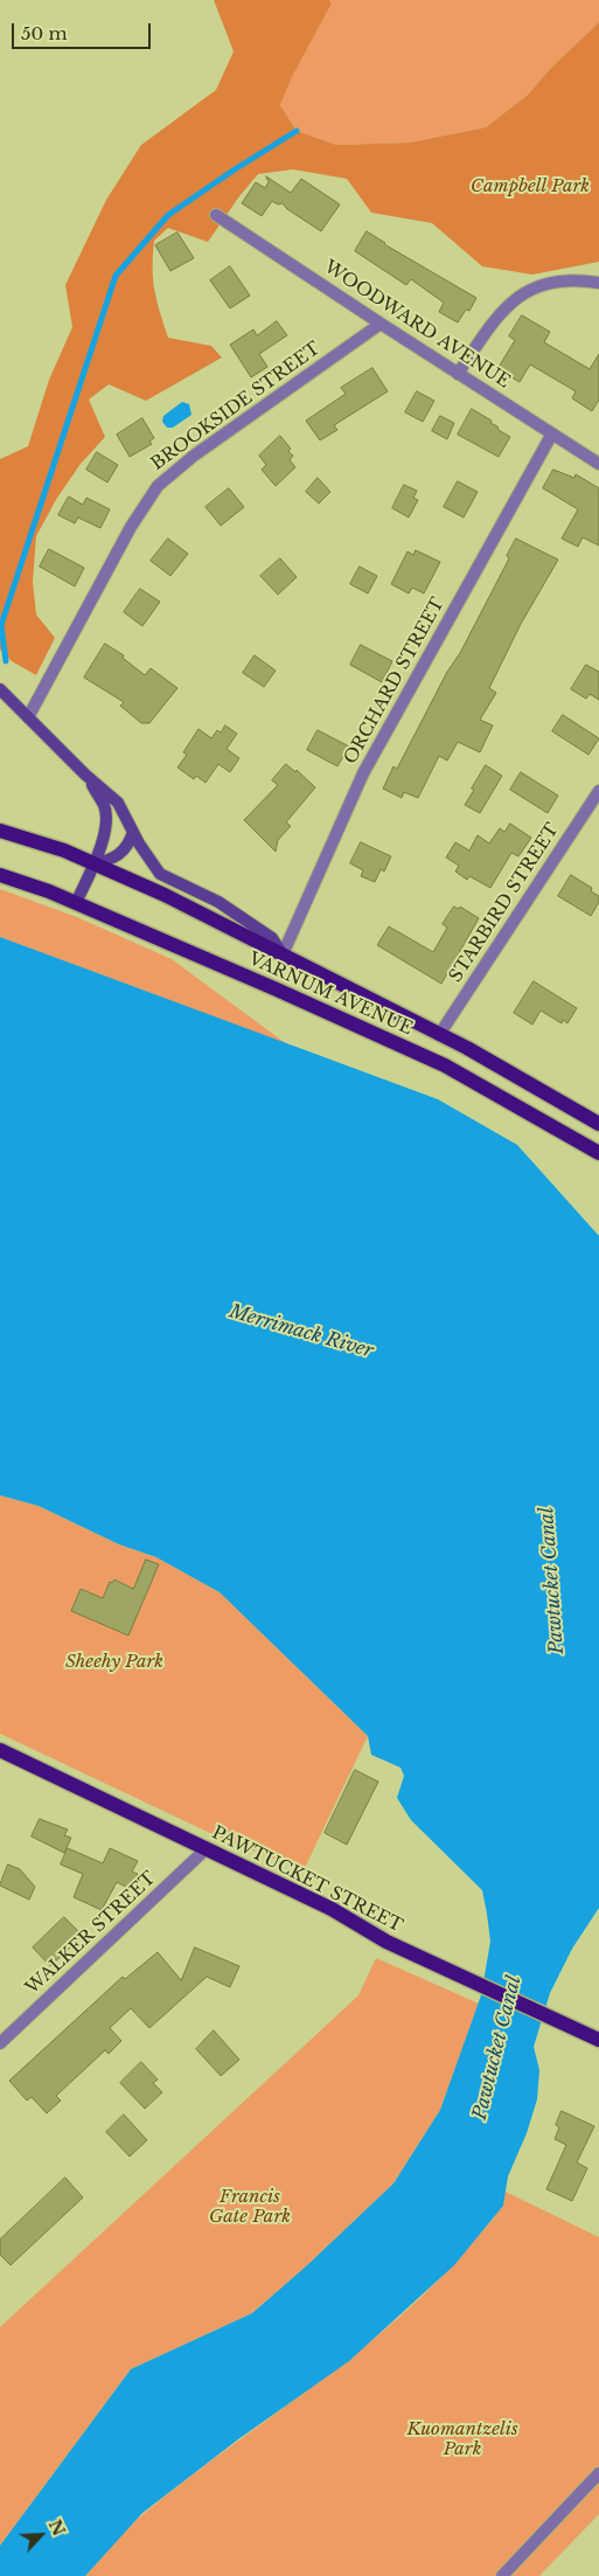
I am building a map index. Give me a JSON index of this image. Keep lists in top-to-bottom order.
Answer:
{
  "streets": {
    "main road": ["VARNUM AVENUE", "PAWTUCKET STREET"],
    "street": [
      "WOODWARD AVENUE",
      "BROOKSIDE STREET",
      "ORCHARD STREET",
      "STARBIRD STREET",
      "WALKER STREET"
    ]
  },
  "crossings": [
    ["WOODWARD AVENUE", "BROOKSIDE STREET"],
    ["WOODWARD AVENUE", "ORCHARD STREET"],
    ["BROOKSIDE STREET", "VARNUM AVENUE"],
    ["ORCHARD STREET", "VARNUM AVENUE"],
    ["STARBIRD STREET", "VARNUM AVENUE"],
    ["PAWTUCKET STREET", "WALKER STREET"]
  ],
  "water": ["Merrimack River", "Pawtucket Canal"],
  "parks": [
    "Campbell Park",
    "Sheehy Park",
    "Francis Gate Park",
    "Kuomantzelis Park"
  ],
  "scale_bar": "50 m",
  "north": "top right"
}
